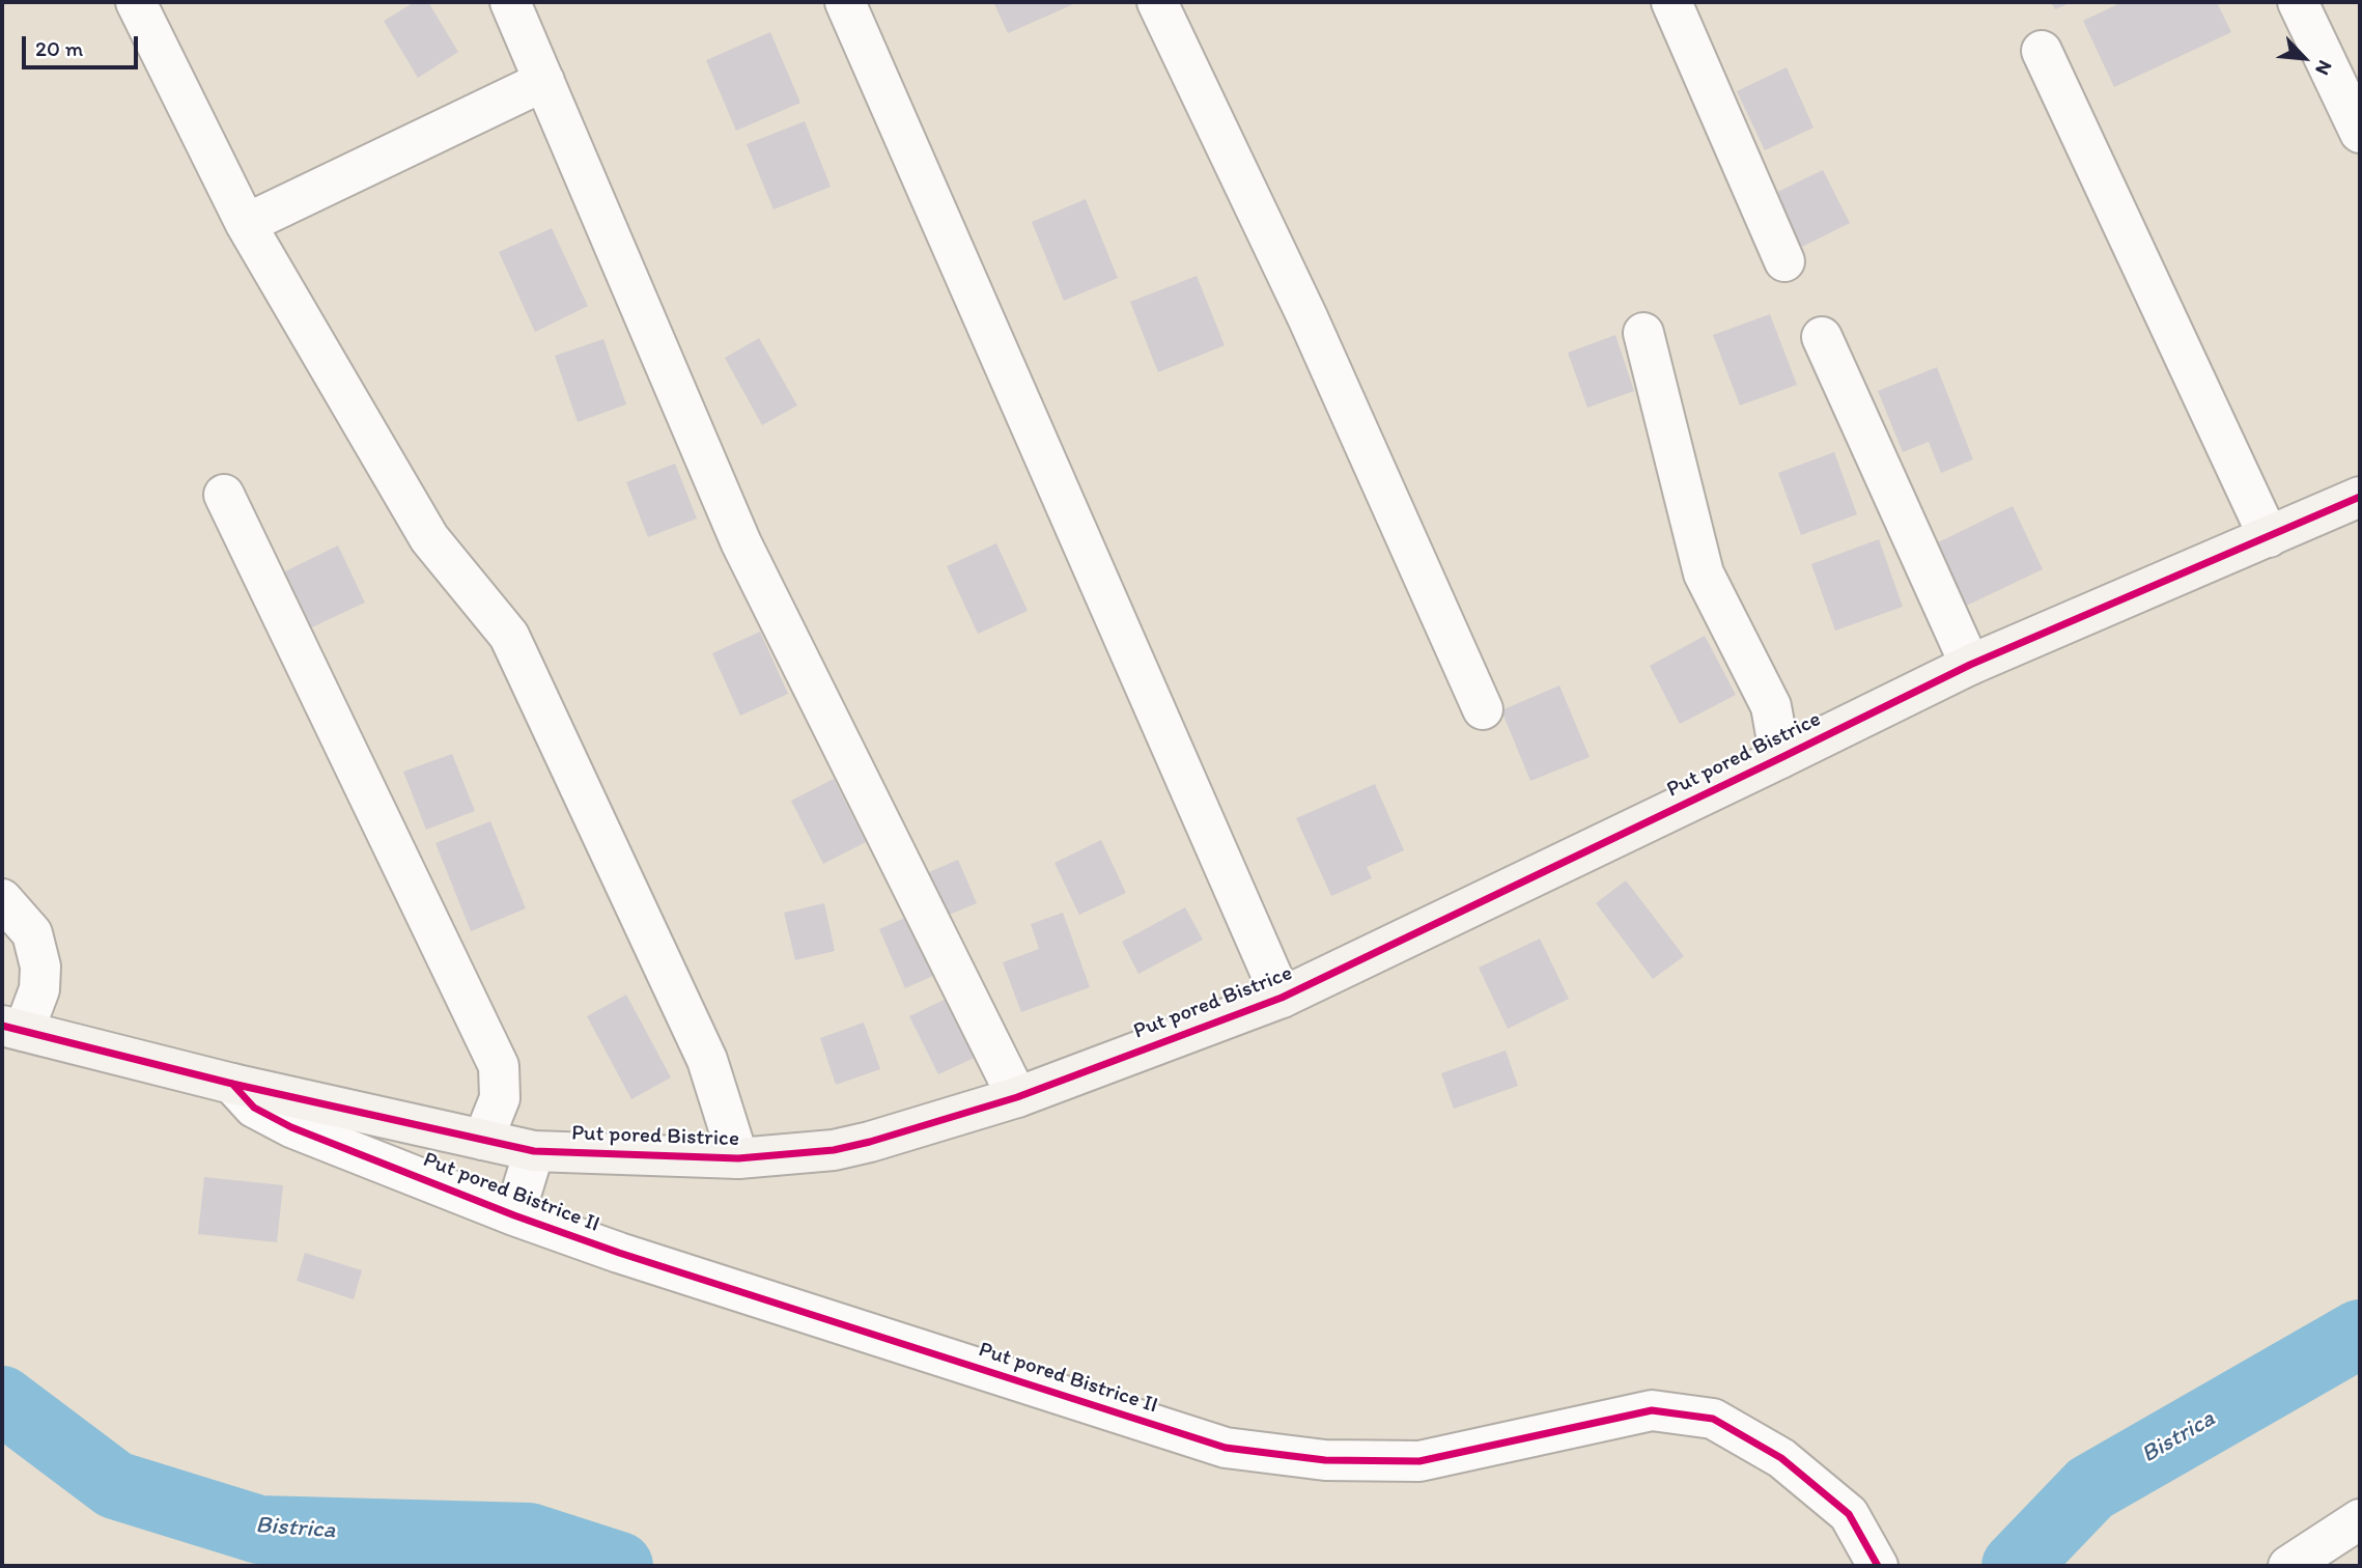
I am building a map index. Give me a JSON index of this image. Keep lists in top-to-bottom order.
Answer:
{
  "streets": {
    "street": ["Put pored Bistrice", "Put pored Bistrice II"]
  },
  "crossings": [
    ["Put pored Bistrice", "Put pored Bistrice II"]
  ],
  "water": ["Bistrica"],
  "scale_bar": "20 m",
  "north": "bottom right"
}
